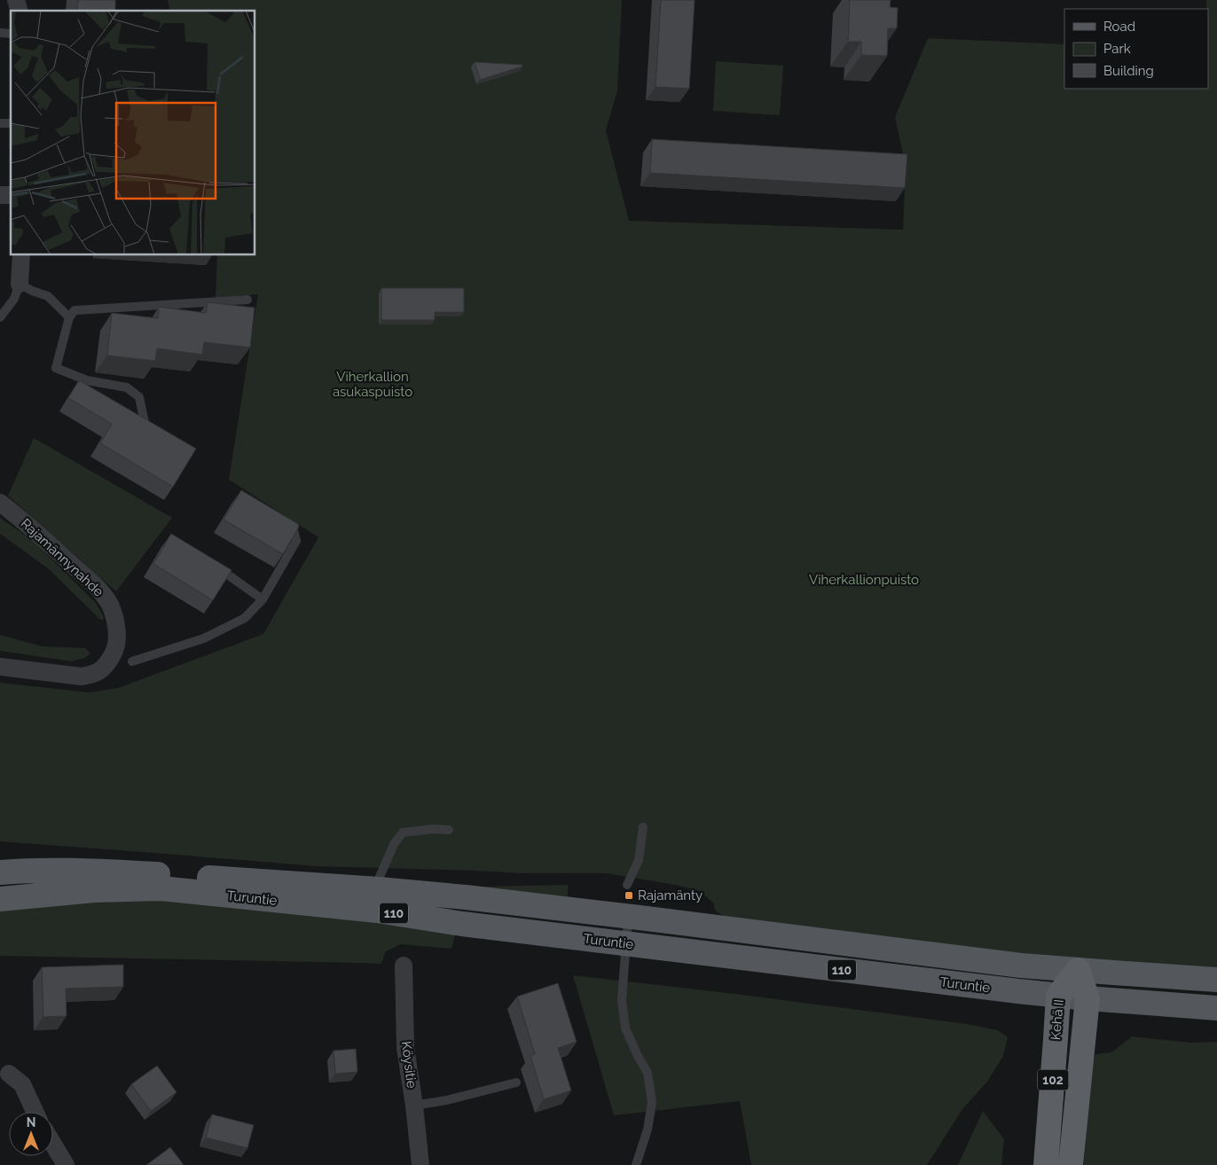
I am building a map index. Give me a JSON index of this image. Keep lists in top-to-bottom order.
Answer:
{
  "streets": {
    "highway": ["Kehä II", "102"],
    "main road": ["Turuntie", "110"],
    "street": ["Rajamännynahde", "Köysitie"]
  },
  "crossings": [
    ["Turuntie", "Kehä II"]
  ],
  "parks": ["Viherkallion asukaspuisto", "Viherkallionpuisto"],
  "places": {
    "transit": ["Rajamänty"]
  },
  "legend": ["Road", "Park", "Building"],
  "north": "top"
}
